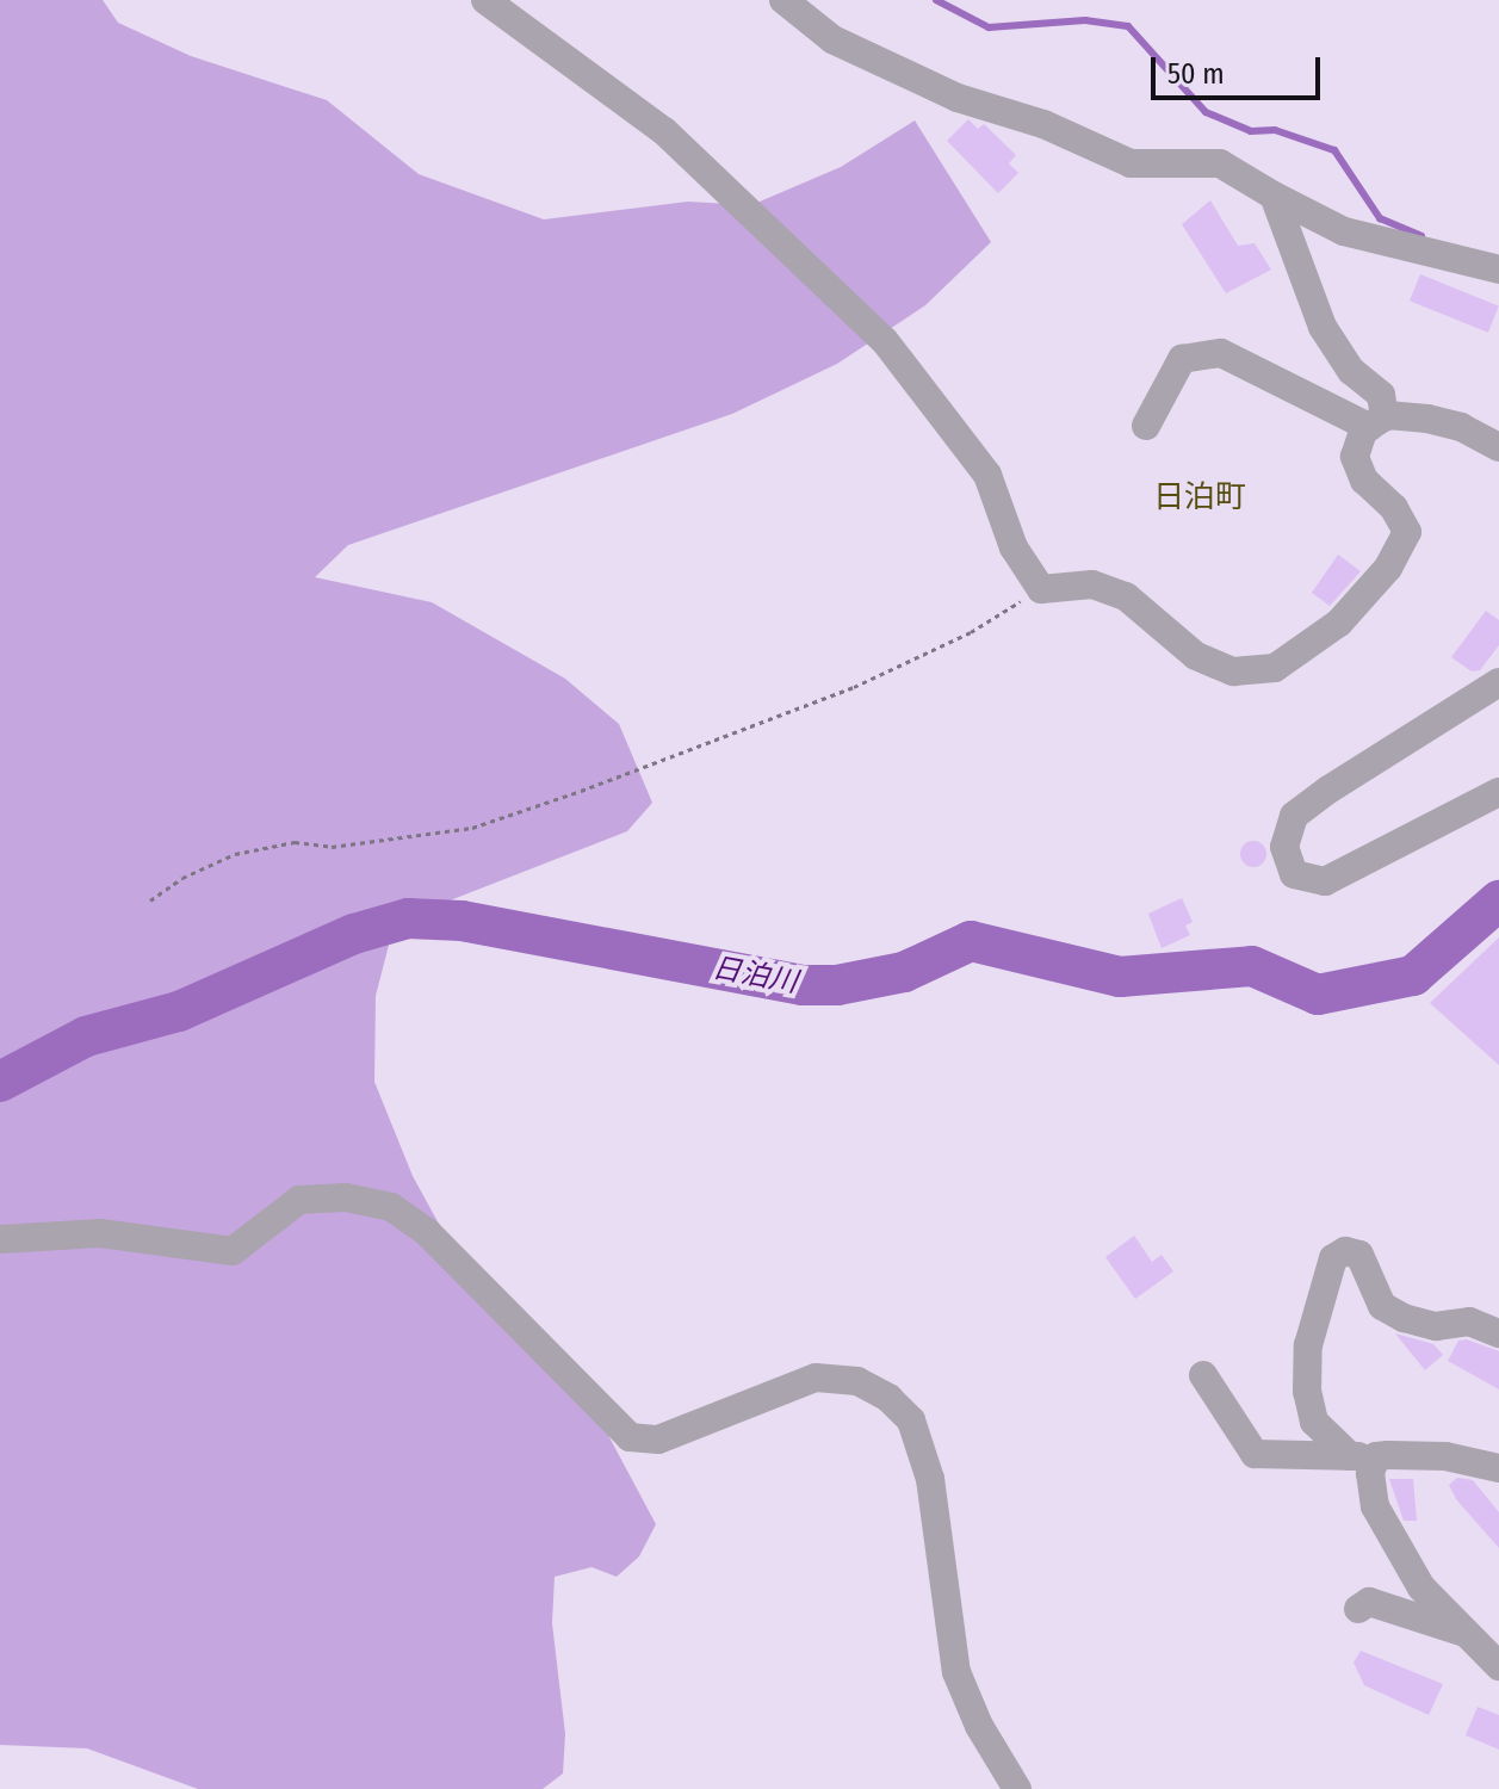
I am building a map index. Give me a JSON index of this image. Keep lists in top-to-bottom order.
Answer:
{
  "districts": ["日泊町"],
  "water": ["日泊川"],
  "scale_bar": "50 m"
}
